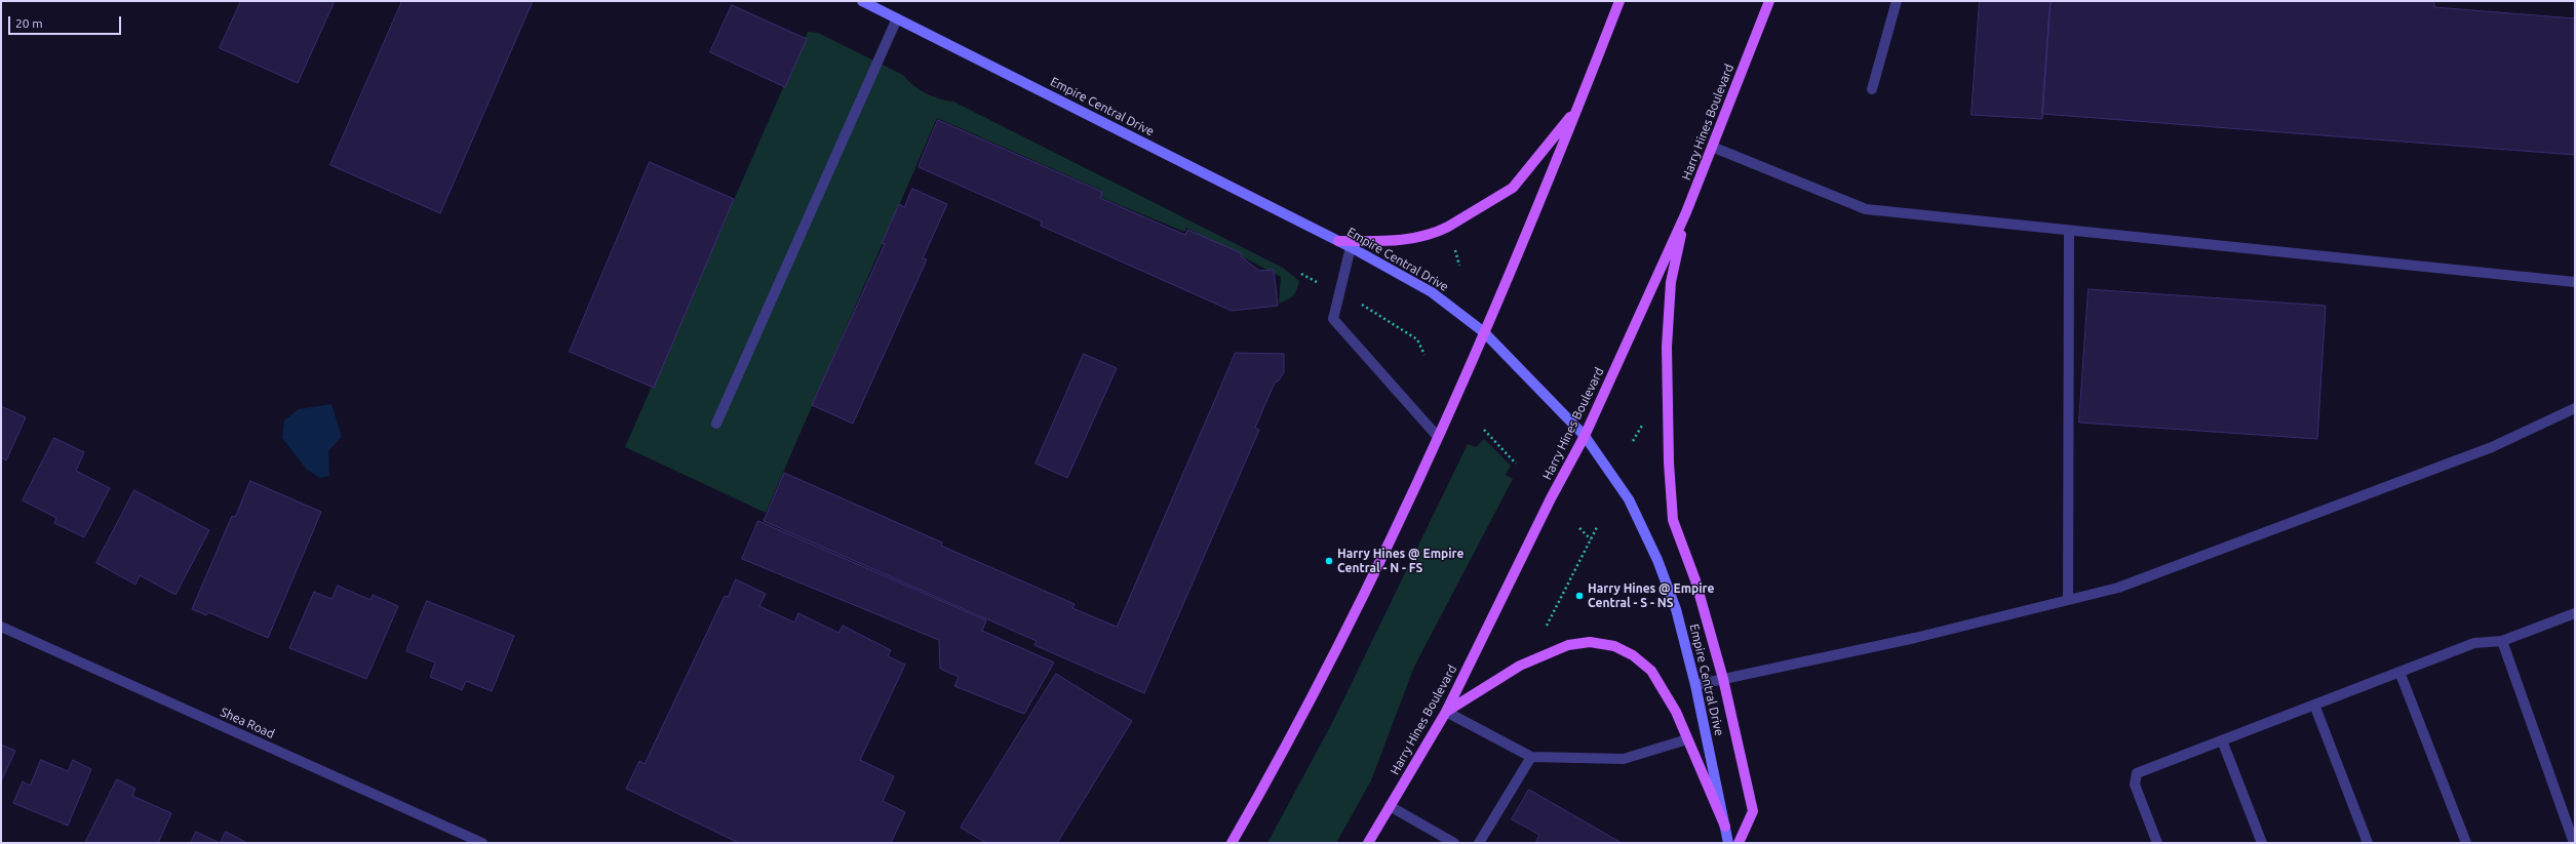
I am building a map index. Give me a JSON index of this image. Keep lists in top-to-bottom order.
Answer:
{
  "streets": {
    "main road": ["Harry Hines Boulevard"],
    "street": ["Empire Central Drive", "Shea Road"]
  },
  "crossings": [
    ["Empire Central Drive", "Harry Hines Boulevard"]
  ],
  "places": ["Harry Hines @ Empire Central - N - FS", "Harry Hines @ Empire Central - S - NS"],
  "scale_bar": "20 m"
}
